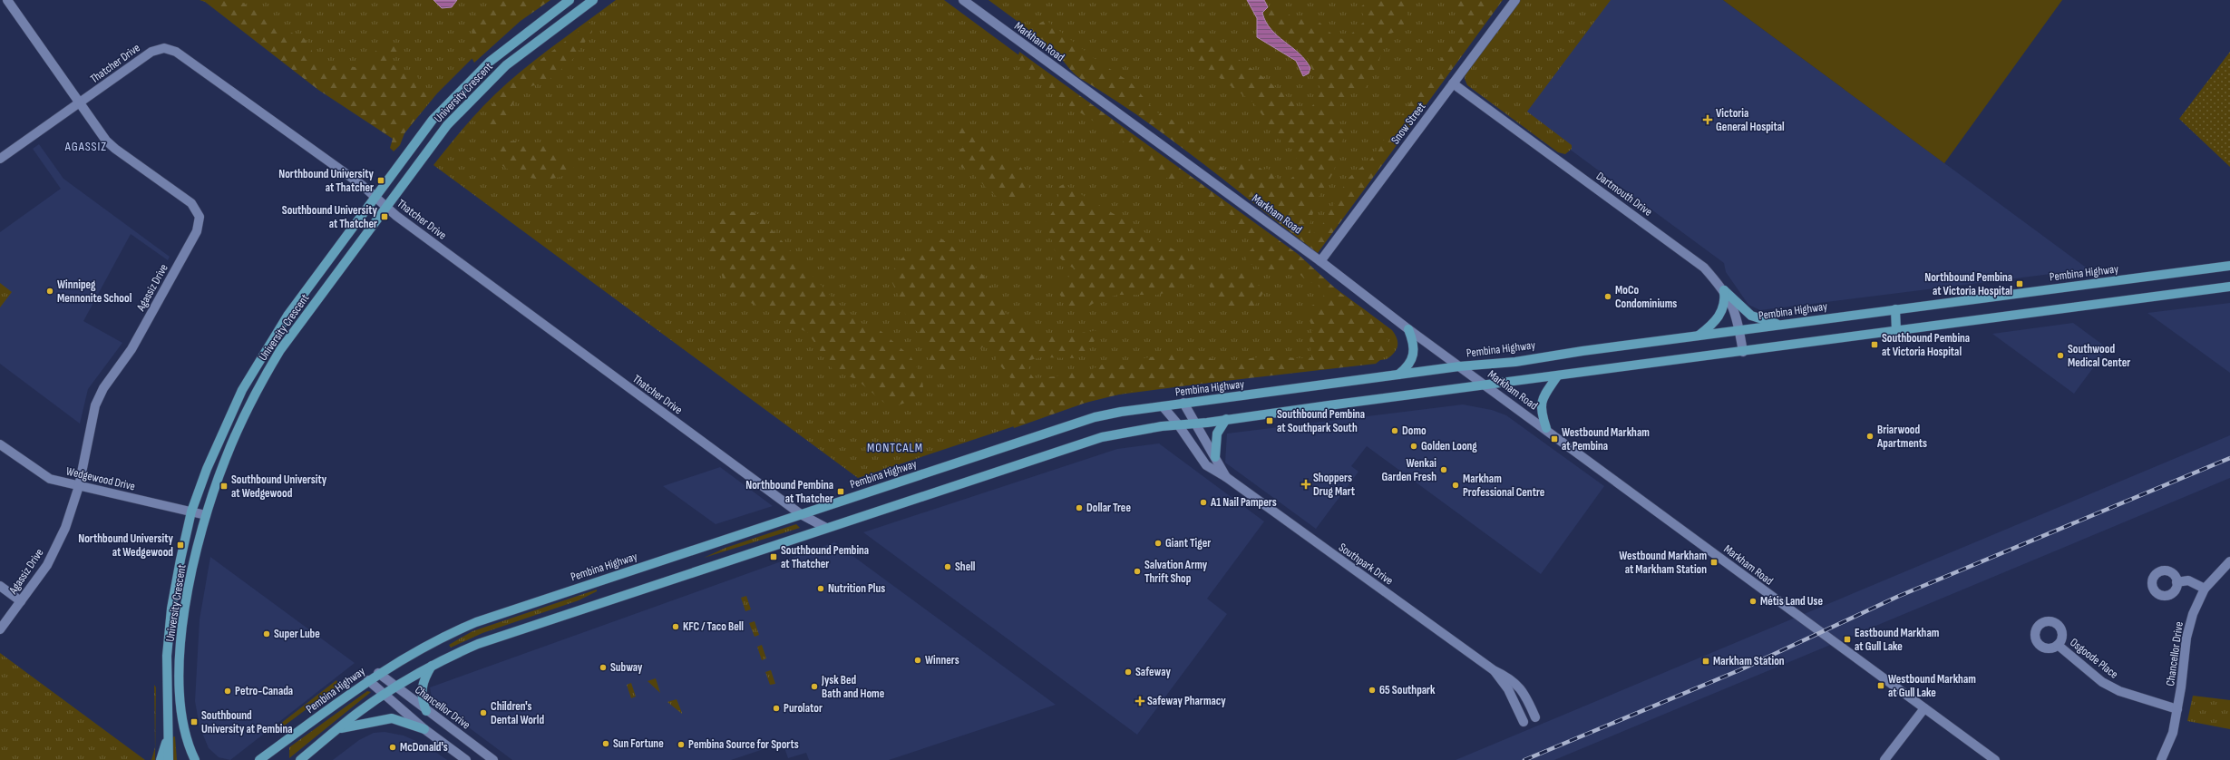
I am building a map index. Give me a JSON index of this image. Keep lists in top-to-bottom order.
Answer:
{
  "streets": {
    "main road": ["University Crescent", "Pembina Highway"],
    "street": [
      "Markham Road",
      "Thatcher Drive",
      "Snow Street",
      "Dartmouth Drive",
      "Agassiz Drive",
      "Wedgewood Drive",
      "Southpark Drive",
      "Chancellor Drive",
      "Osgoode Place"
    ]
  },
  "crossings": [
    ["Markham Road", "Snow Street"],
    ["Markham Road", "Pembina Highway"],
    ["Thatcher Drive", "University Crescent"],
    ["Thatcher Drive", "Pembina Highway"],
    ["Thatcher Drive", "Agassiz Drive"],
    ["University Crescent", "Wedgewood Drive"],
    ["Snow Street", "Dartmouth Drive"],
    ["Dartmouth Drive", "Pembina Highway"],
    ["Pembina Highway", "Southpark Drive"],
    ["Pembina Highway", "Chancellor Drive"],
    ["Agassiz Drive", "Wedgewood Drive"],
    ["Chancellor Drive", "Osgoode Place"]
  ],
  "districts": ["AGASSIZ", "MONTCALM"],
  "places": {
    "health": ["Victoria General Hospital", "Shoppers Drug Mart", "Safeway Pharmacy"],
    "transit": [
      "Northbound University at Thatcher",
      "Southbound University at Thatcher",
      "Northbound Pembina at Victoria Hospital",
      "Southbound Pembina at Victoria Hospital",
      "Southbound Pembina at Southpark South",
      "Westbound Markham at Pembina",
      "Southbound University at Wedgewood",
      "Northbound Pembina at Thatcher",
      "Northbound University at Wedgewood",
      "Southbound Pembina at Thatcher",
      "Westbound Markham at Markham Station",
      "Eastbound Markham at Gull Lake",
      "Markham Station",
      "Westbound Markham at Gull Lake",
      "Southbound University at Pembina"
    ],
    "other": [
      "Winnipeg Mennonite School",
      "MoCo Condominiums",
      "Southwood Medical Center",
      "Domo",
      "Briarwood Apartments",
      "Golden Loong",
      "Wenkai Garden Fresh",
      "Markham Professional Centre",
      "A1 Nail Pampers",
      "Dollar Tree",
      "Giant Tiger",
      "Shell",
      "Salvation Army Thrift Shop",
      "Nutrition Plus",
      "Métis Land Use",
      "KFC / Taco Bell",
      "Super Lube",
      "Winners",
      "Subway",
      "Safeway",
      "Jysk Bed Bath and Home",
      "65 Southpark",
      "Petro-Canada",
      "Purolator",
      "Children's Dental World",
      "Sun Fortune",
      "Pembina Source for Sports",
      "McDonald's"
    ]
  }
}
